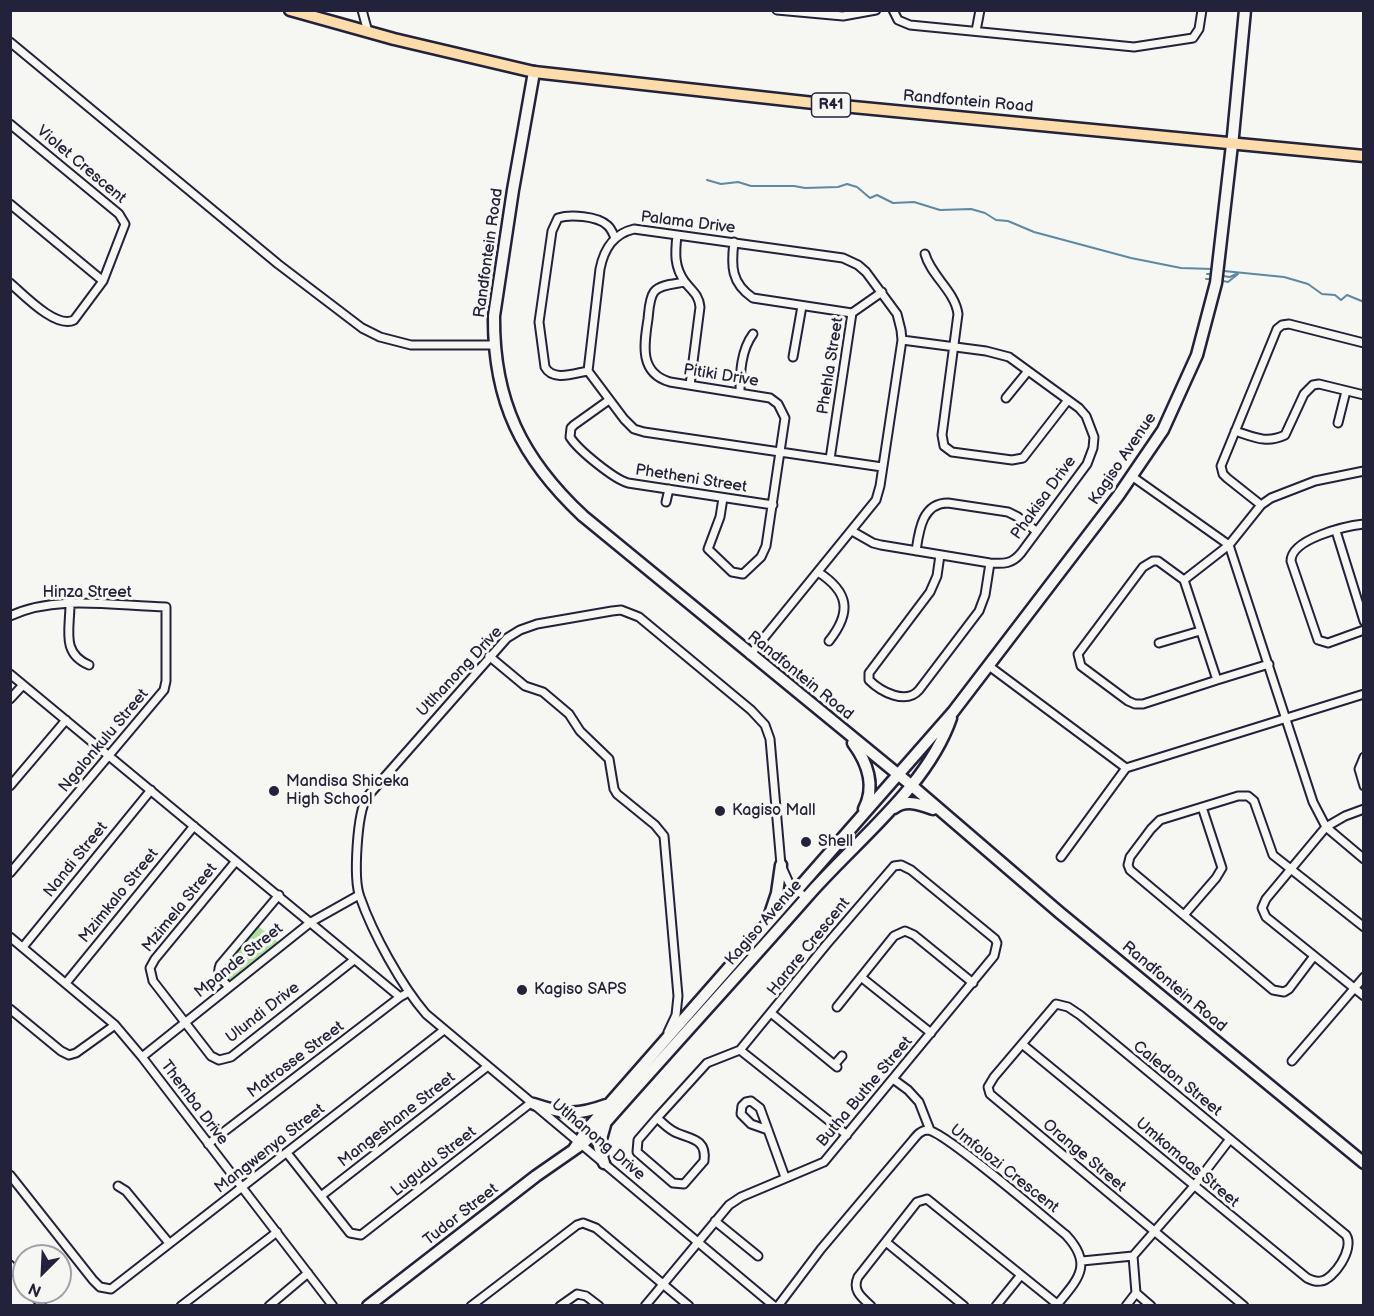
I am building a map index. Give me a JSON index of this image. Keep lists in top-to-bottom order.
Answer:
{
  "streets": {
    "main road": ["Randfontein Road", "R41"],
    "street": [
      "Violet Crescent",
      "Palama Drive",
      "Phehla Street",
      "Pitiki Drive",
      "Kagiso Avenue",
      "Phetheni Street",
      "Phakisa Drive",
      "Hinza Street",
      "Utlhanong Drive",
      "Ngalonkulu Street",
      "Nandi Street",
      "Mzimkalo Street",
      "Mzimela Street",
      "Harare Crescent",
      "Mpande Street",
      "Ulundi Drive",
      "Matrosse Street",
      "Caledon Street",
      "Butha Buthe Street",
      "Themba Drive",
      "Mangeshane Street",
      "Mangwenya Street",
      "Orange Street",
      "Lugudu Street",
      "Umkomaas Street",
      "Umfolozi Crescent",
      "Tudor Street"
    ]
  },
  "crossings": [
    ["Randfontein Road", "Palama Drive"],
    ["Randfontein Road", "Kagiso Avenue"],
    ["Palama Drive", "Phehla Street"],
    ["Palama Drive", "Phakisa Drive"],
    ["Kagiso Avenue", "Utlhanong Drive"],
    ["Kagiso Avenue", "Tudor Street"],
    ["Hinza Street", "Ngalonkulu Street"],
    ["Utlhanong Drive", "Mpande Street"],
    ["Utlhanong Drive", "Butha Buthe Street"],
    ["Utlhanong Drive", "Mangeshane Street"],
    ["Utlhanong Drive", "Mangwenya Street"],
    ["Utlhanong Drive", "Lugudu Street"],
    ["Utlhanong Drive", "Umfolozi Crescent"],
    ["Utlhanong Drive", "Tudor Street"],
    ["Nandi Street", "Themba Drive"],
    ["Mzimkalo Street", "Themba Drive"],
    ["Mzimela Street", "Ulundi Drive"],
    ["Harare Crescent", "Butha Buthe Street"],
    ["Mpande Street", "Ulundi Drive"],
    ["Mpande Street", "Themba Drive"],
    ["Matrosse Street", "Themba Drive"],
    ["Caledon Street", "Orange Street"],
    ["Caledon Street", "Umkomaas Street"],
    ["Themba Drive", "Mangwenya Street"],
    ["Mangeshane Street", "Lugudu Street"]
  ],
  "places": [
    "Mandisa Shiceka High School",
    "Kagiso Mall",
    "Shell",
    "Kagiso SAPS"
  ],
  "north": "bottom left"
}
